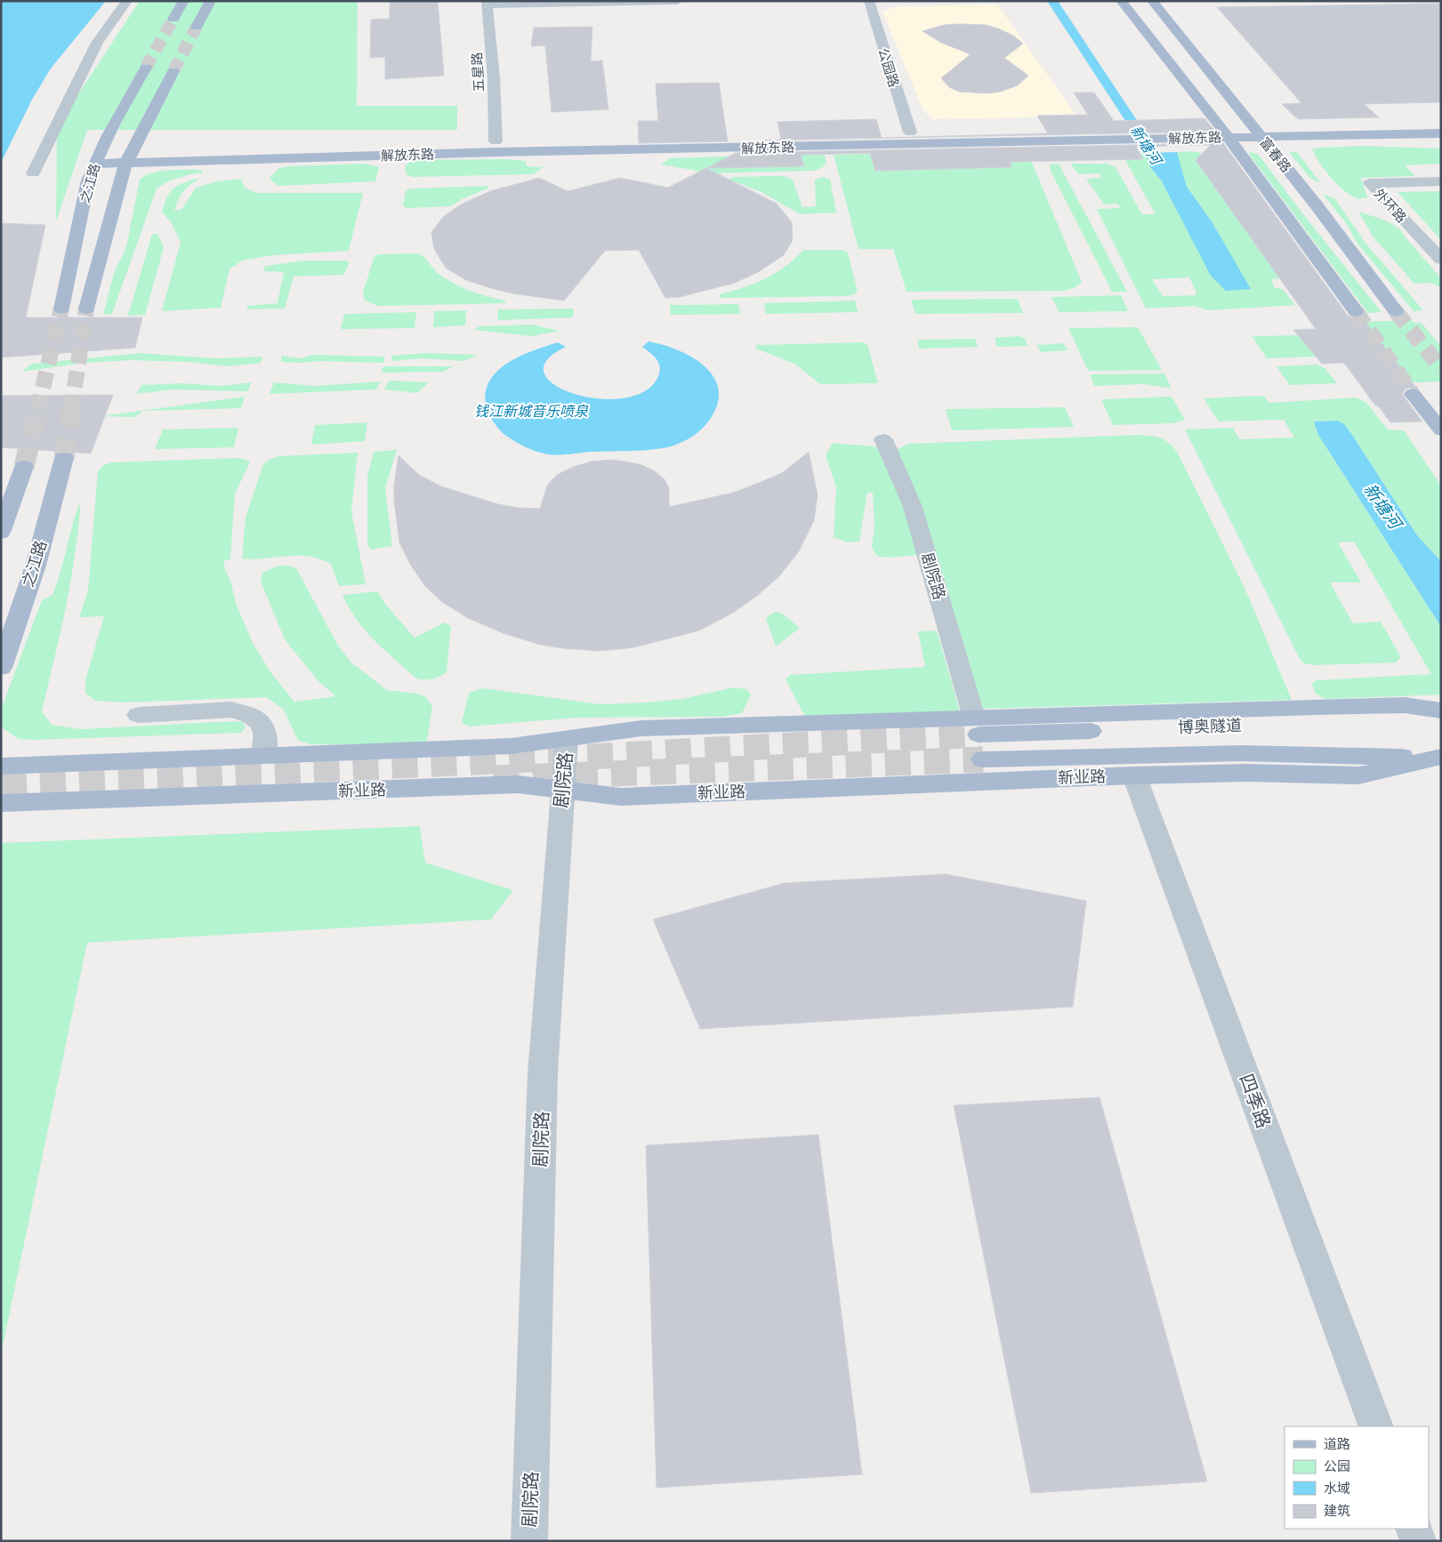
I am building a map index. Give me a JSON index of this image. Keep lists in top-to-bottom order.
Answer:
{
  "streets": {
    "main road": [
      "解放东路",
      "富春路",
      "之江路",
      "博奥隧道",
      "新业路"
    ],
    "street": [
      "公园路",
      "五星路",
      "外环路",
      "剧院路",
      "四季路"
    ]
  },
  "crossings": [
    ["公园路", "解放东路"],
    ["五星路", "解放东路"],
    ["解放东路", "富春路"],
    ["解放东路", "之江路"],
    ["剧院路", "新业路"],
    ["博奥隧道", "新业路"],
    ["新业路", "四季路"]
  ],
  "water": ["新塘河", "钱江新城音乐喷泉"],
  "legend": [
    "道路",
    "公园",
    "水域",
    "建筑"
  ]
}
